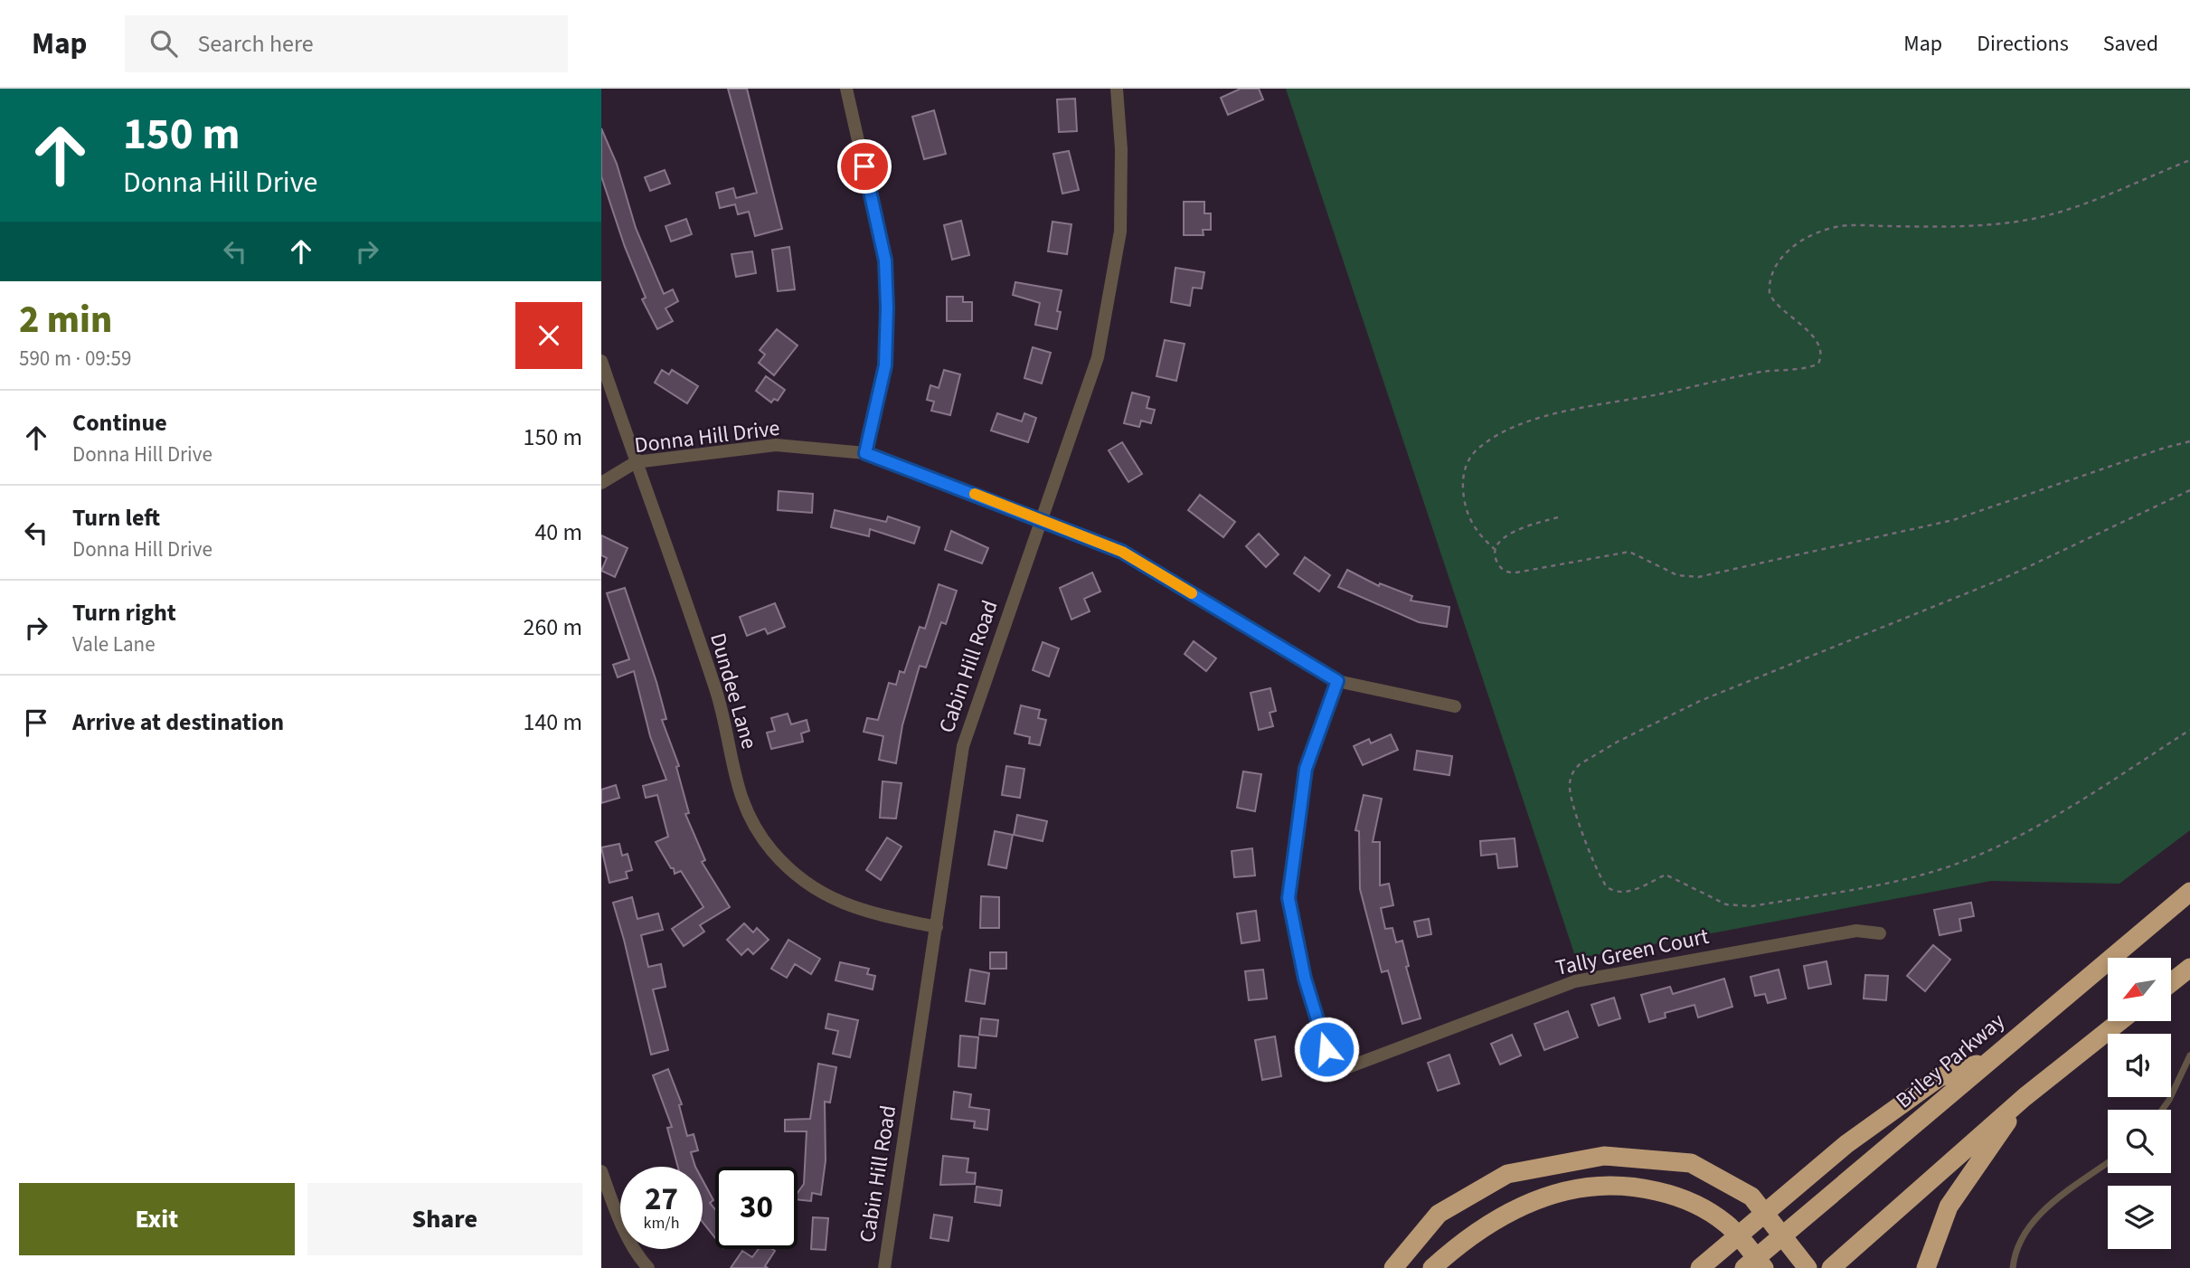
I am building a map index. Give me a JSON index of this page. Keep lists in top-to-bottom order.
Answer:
{
  "streets": {
    "highway": ["Briley Parkway"],
    "street": [
      "Donna Hill Drive",
      "Cabin Hill Road",
      "Dundee Lane",
      "Tally Green Court"
    ]
  },
  "crossings": [
    ["Donna Hill Drive", "Cabin Hill Road"],
    ["Donna Hill Drive", "Dundee Lane"],
    ["Donna Hill Drive", "Tally Green Court"],
    ["Cabin Hill Road", "Dundee Lane"]
  ],
  "north": "bottom left",
  "page": {
    "header": "Map",
    "search": "Search here",
    "nav": ["Map", "Directions", "Saved"],
    "turn": ["150 m", "Donna Hill Drive"],
    "heading": ["2 min", "590 m · 09:59"],
    "list": [
      {
        "name": "Continue",
        "note": "Donna Hill Drive",
        "value": "150 m"
      },
      {
        "name": "Turn left",
        "note": "Donna Hill Drive",
        "value": "40 m"
      },
      {
        "name": "Turn right",
        "note": "Vale Lane",
        "value": "260 m"
      },
      {
        "name": "Arrive at destination",
        "value": "140 m"
      }
    ],
    "speed": "27 km/h",
    "limit": "30",
    "buttons": ["Exit", "Share"]
  }
}
